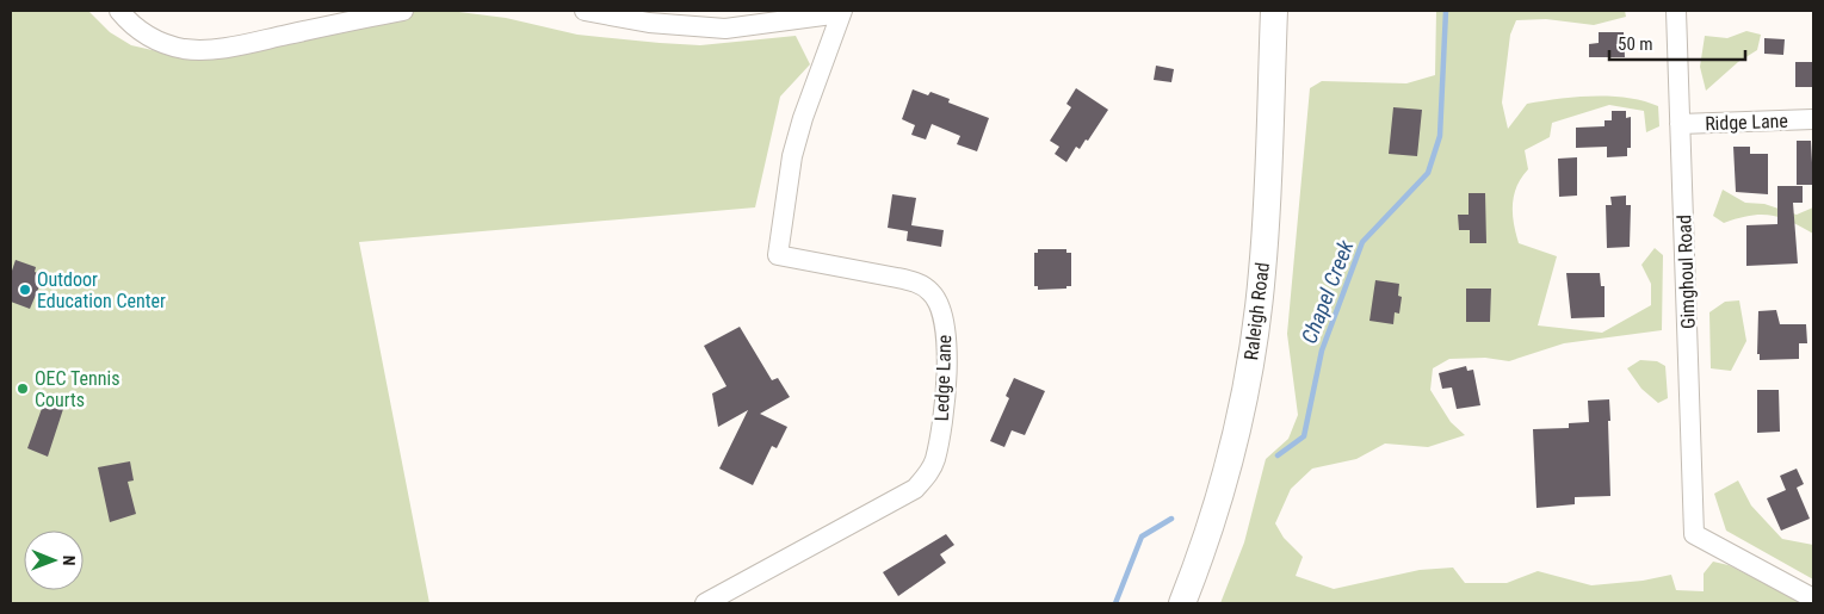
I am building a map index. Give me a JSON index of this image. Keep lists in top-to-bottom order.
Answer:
{
  "streets": {
    "main road": ["Raleigh Road"],
    "street": ["Ridge Lane", "Gimghoul Road", "Ledge Lane"]
  },
  "crossings": [
    ["Ridge Lane", "Gimghoul Road"]
  ],
  "water": ["Chapel Creek"],
  "places": ["Outdoor Education Center", "OEC Tennis Courts"],
  "scale_bar": "50 m",
  "north": "right"
}
